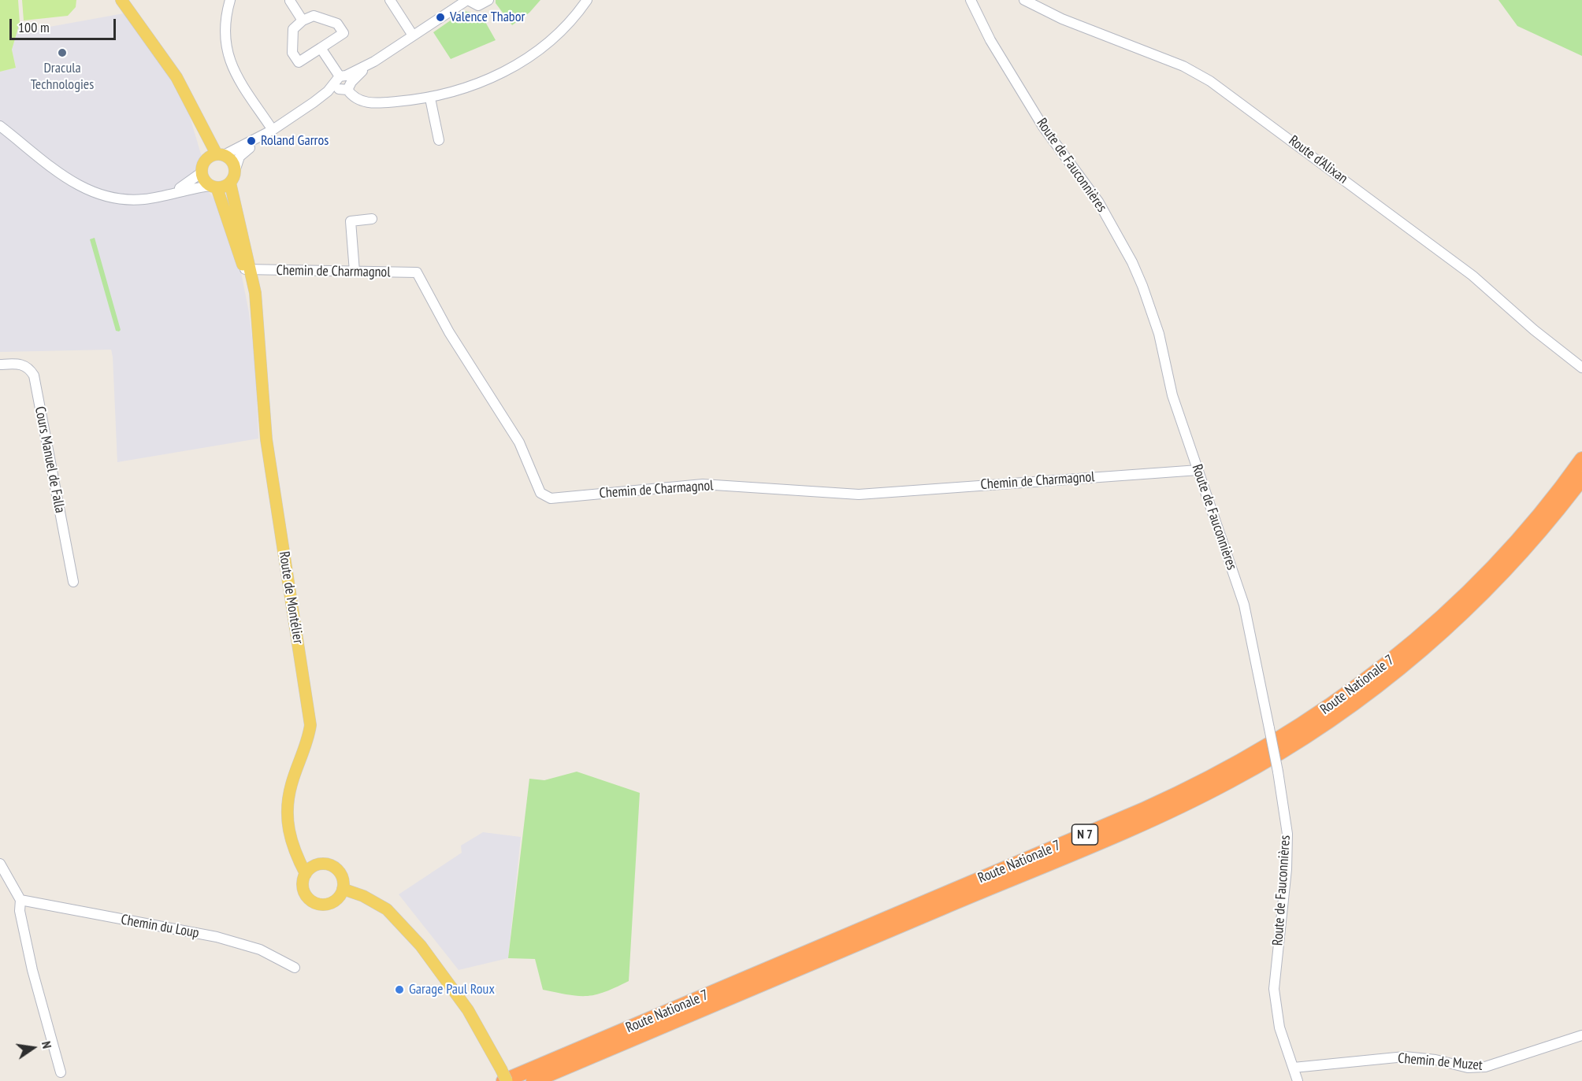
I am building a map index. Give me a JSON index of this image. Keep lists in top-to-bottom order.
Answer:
{
  "streets": {
    "highway": ["Route Nationale 7", "N 7"],
    "main road": ["Route de Montélier"],
    "street": [
      "Route d'Alixan",
      "Route de Fauconnières",
      "Chemin de Charmagnol",
      "Cours Manuel de Falla",
      "Chemin du Loup",
      "Chemin de Muzet"
    ]
  },
  "crossings": [
    ["Route de Fauconnières", "Chemin de Charmagnol"],
    ["Route de Fauconnières", "Chemin de Muzet"],
    ["Chemin de Charmagnol", "Route de Montélier"]
  ],
  "places": [
    "Valence Thabor",
    "Dracula Technologies",
    "Roland Garros",
    "Garage Paul Roux"
  ],
  "scale_bar": "100 m",
  "north": "right"
}
